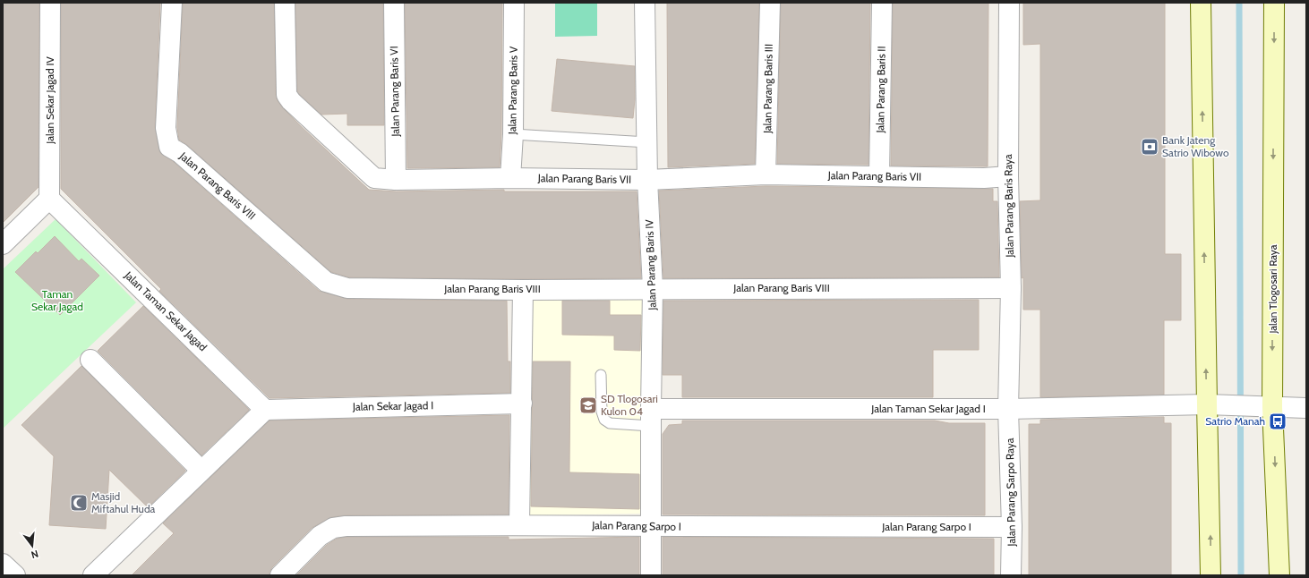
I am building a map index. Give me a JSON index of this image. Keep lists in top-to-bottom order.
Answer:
{
  "streets": {
    "street": [
      "Jalan Parang Baris III",
      "Jalan Parang Baris II",
      "Jalan Parang Baris V",
      "Jalan Parang Baris VI",
      "Jalan Sekar Jagad IV",
      "Jalan Parang Baris VII",
      "Jalan Parang Baris VIII",
      "Jalan Parang Baris Raya",
      "Jalan Parang Baris IV",
      "Jalan Tlogosari Raya",
      "Jalan Taman Sekar Jagad",
      "Jalan Sekar Jagad I",
      "Jalan Taman Sekar Jagad I",
      "Jalan Parang Sarpo Raya",
      "Jalan Parang Sarpo I"
    ]
  },
  "crossings": [
    ["Jalan Parang Baris III", "Jalan Parang Baris VII"],
    ["Jalan Parang Baris II", "Jalan Parang Baris VII"],
    ["Jalan Parang Baris V", "Jalan Parang Baris VII"],
    ["Jalan Parang Baris VI", "Jalan Parang Baris VII"],
    ["Jalan Sekar Jagad IV", "Jalan Taman Sekar Jagad"],
    ["Jalan Parang Baris VII", "Jalan Parang Baris Raya"],
    ["Jalan Parang Baris VII", "Jalan Parang Baris IV"],
    ["Jalan Parang Baris VIII", "Jalan Parang Baris Raya"],
    ["Jalan Parang Baris VIII", "Jalan Parang Baris IV"],
    ["Jalan Parang Baris Raya", "Jalan Taman Sekar Jagad I"],
    ["Jalan Parang Baris Raya", "Jalan Parang Sarpo Raya"],
    ["Jalan Parang Baris IV", "Jalan Taman Sekar Jagad I"],
    ["Jalan Parang Baris IV", "Jalan Parang Sarpo I"],
    ["Jalan Tlogosari Raya", "Jalan Taman Sekar Jagad I"],
    ["Jalan Taman Sekar Jagad", "Jalan Sekar Jagad I"],
    ["Jalan Taman Sekar Jagad I", "Jalan Parang Sarpo Raya"],
    ["Jalan Parang Sarpo Raya", "Jalan Parang Sarpo I"]
  ],
  "parks": ["Taman Sekar Jagad"],
  "places": {
    "bank": ["Bank Jateng Satrio Wibowo"],
    "school or university": ["SD Tlogosari Kulon 04"],
    "bus stop": ["Satrio Manah"],
    "mosque": ["Masjid Miftahul Huda"]
  },
  "north": "bottom"
}
